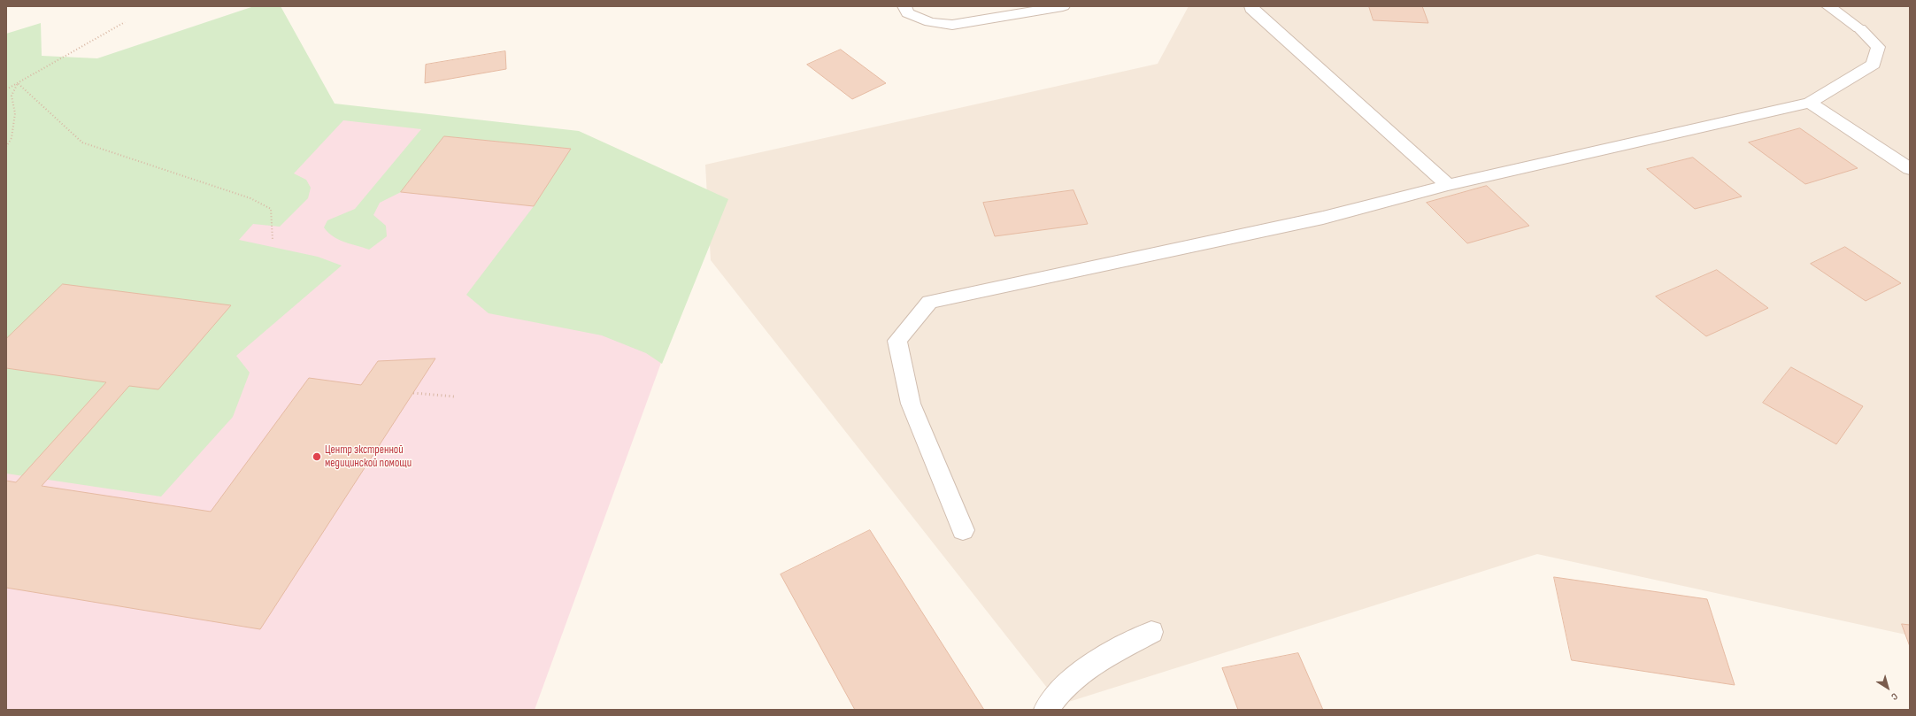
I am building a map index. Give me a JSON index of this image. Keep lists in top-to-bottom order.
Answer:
{
  "places": ["Центр экстренной медицинской помощи"],
  "north": "bottom right"
}
